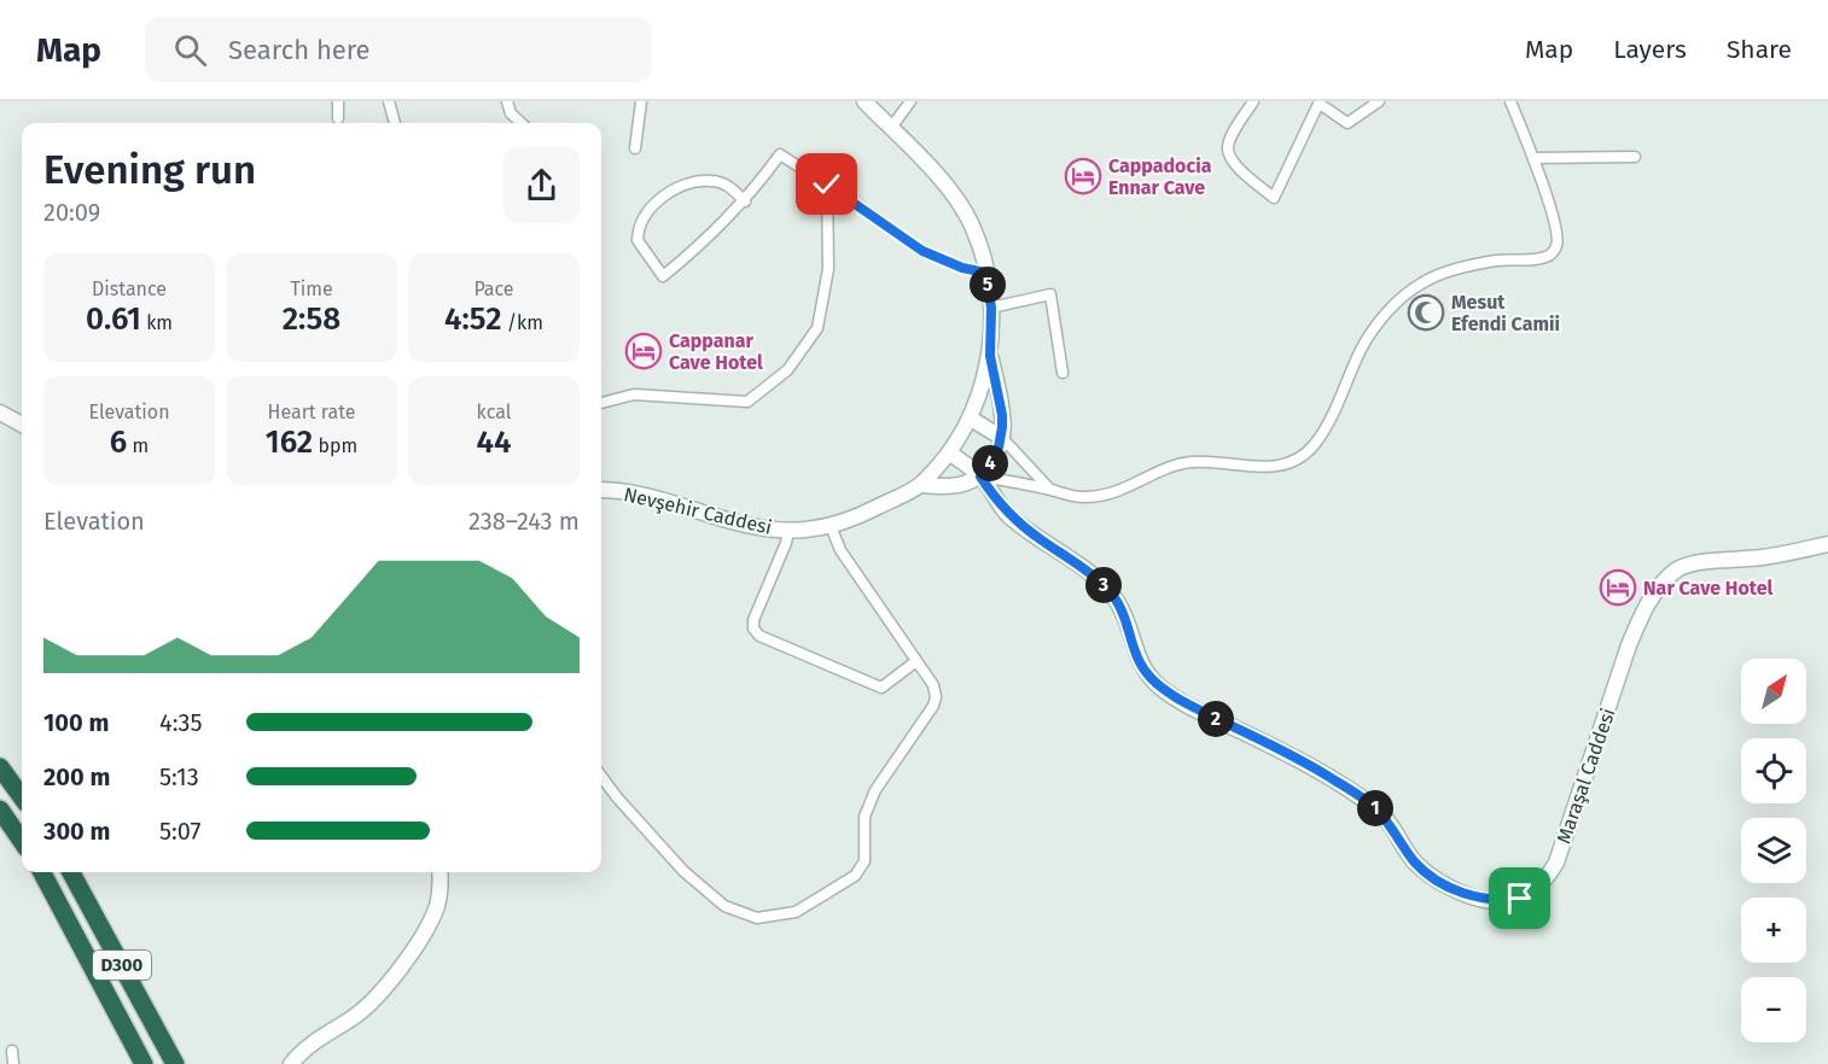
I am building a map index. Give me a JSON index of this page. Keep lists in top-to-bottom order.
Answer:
{
  "streets": {
    "highway": ["D300"],
    "street": ["Nevşehir Caddesi", "Maraşal Caddesi"]
  },
  "crossings": [
    ["Nevşehir Caddesi", "Maraşal Caddesi"]
  ],
  "places": {
    "hotel": ["Cappadocia Ennar Cave", "Cappanar Cave Hotel", "Nar Cave Hotel"],
    "mosque": ["Mesut Efendi Camii"]
  },
  "north": "top right",
  "page": {
    "header": "Map",
    "search": "Search here",
    "nav": ["Map", "Layers", "Share"],
    "heading": ["Evening run", "20:09"],
    "stats": [
      ["Distance", "0.61 km"],
      ["Time", "2:58"],
      ["Pace", "4:52 /km"],
      ["Elevation", "6 m"],
      ["Heart rate", "162 bpm"],
      ["kcal", "44"]
    ],
    "pins": [
      "5",
      "4",
      "3",
      "2",
      "1"
    ],
    "chart": ["Elevation", "238–243 m"],
    "map_buttons": ["+", "−"],
    "list": [
      {
        "name": "100 m",
        "note": "4:35"
      },
      {
        "name": "200 m",
        "note": "5:13"
      },
      {
        "name": "300 m",
        "note": "5:07"
      }
    ]
  }
}
